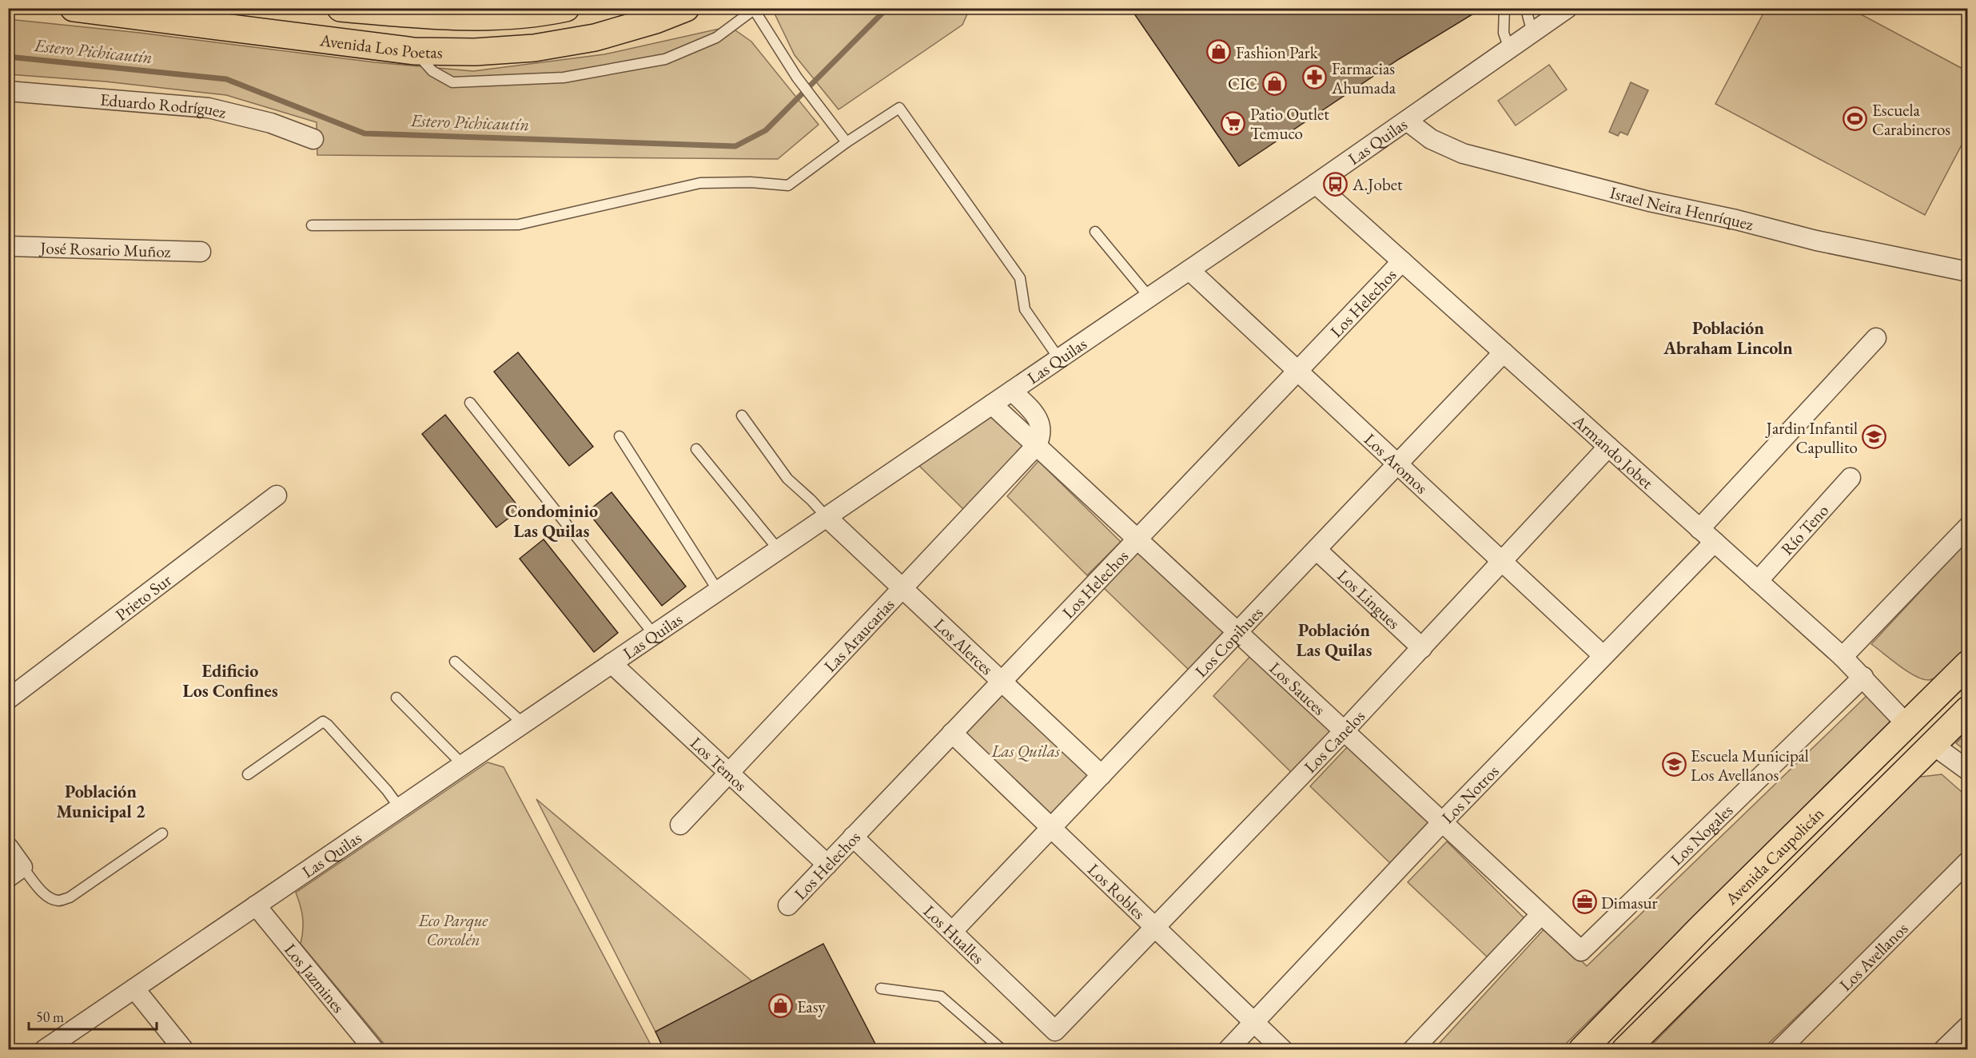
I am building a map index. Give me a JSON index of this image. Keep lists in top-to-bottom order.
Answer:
{
  "streets": {
    "main road": ["Avenida Los Poetas", "Avenida Caupolicán"],
    "street": [
      "Eduardo Rodríguez",
      "Las Quilas",
      "Israel Neira Henríquez",
      "José Rosario Muñoz",
      "Los Helechos",
      "Armando Jobet",
      "Los Aromos",
      "Río Teno",
      "Prieto Sur",
      "Los Lingues",
      "Las Araucarias",
      "Los Copihues",
      "Los Alerces",
      "Los Sauces",
      "Los Canelos",
      "Los Temos",
      "Los Notros",
      "Los Nogales",
      "Los Robles",
      "Los Hualles",
      "Los Avellanos",
      "Los Jazmines"
    ]
  },
  "crossings": [
    ["Las Quilas", "Israel Neira Henríquez"],
    ["Las Quilas", "Armando Jobet"],
    ["Las Quilas", "Los Aromos"],
    ["Las Quilas", "Los Alerces"],
    ["Las Quilas", "Los Sauces"],
    ["Las Quilas", "Los Temos"],
    ["Las Quilas", "Los Jazmines"],
    ["Los Helechos", "Armando Jobet"],
    ["Los Helechos", "Los Aromos"],
    ["Los Helechos", "Los Alerces"],
    ["Los Helechos", "Los Sauces"],
    ["Los Helechos", "Los Temos"],
    ["Los Helechos", "Los Robles"],
    ["Los Helechos", "Los Hualles"],
    ["Armando Jobet", "Río Teno"],
    ["Armando Jobet", "Los Copihues"],
    ["Armando Jobet", "Los Canelos"],
    ["Armando Jobet", "Los Notros"],
    ["Armando Jobet", "Los Nogales"],
    ["Armando Jobet", "Avenida Caupolicán"],
    ["Los Aromos", "Los Copihues"],
    ["Los Aromos", "Los Canelos"],
    ["Los Aromos", "Los Notros"],
    ["Los Lingues", "Los Copihues"],
    ["Los Lingues", "Los Canelos"],
    ["Las Araucarias", "Los Alerces"],
    ["Las Araucarias", "Los Sauces"],
    ["Las Araucarias", "Los Temos"],
    ["Los Copihues", "Los Alerces"],
    ["Los Copihues", "Los Sauces"],
    ["Los Copihues", "Los Robles"],
    ["Los Copihues", "Los Hualles"],
    ["Los Sauces", "Los Canelos"],
    ["Los Sauces", "Los Notros"],
    ["Los Sauces", "Los Nogales"],
    ["Los Canelos", "Los Robles"],
    ["Los Canelos", "Los Hualles"],
    ["Los Notros", "Los Robles"]
  ],
  "districts": [
    "Población Abraham Lincoln",
    "Condominio Las Quilas",
    "Población Las Quilas",
    "Edificio Los Confines",
    "Población Municipal 2"
  ],
  "water": ["Estero Pichicautín"],
  "parks": ["Las Quilas", "Eco Parque Corcolén"],
  "places": {
    "shop": ["Fashion Park", "CIC", "Easy"],
    "pharmacy": ["Farmacias Ahumada"],
    "sports": ["Escuela Carabineros"],
    "supermarket": ["Patio Outlet Temuco"],
    "bus stop": ["A.Jobet"],
    "school or university": ["Jardin Infantil Capullito", "Escuela Municipal Los Avellanos"],
    "office": ["Dimasur"]
  },
  "scale_bar": "50 m"
}
